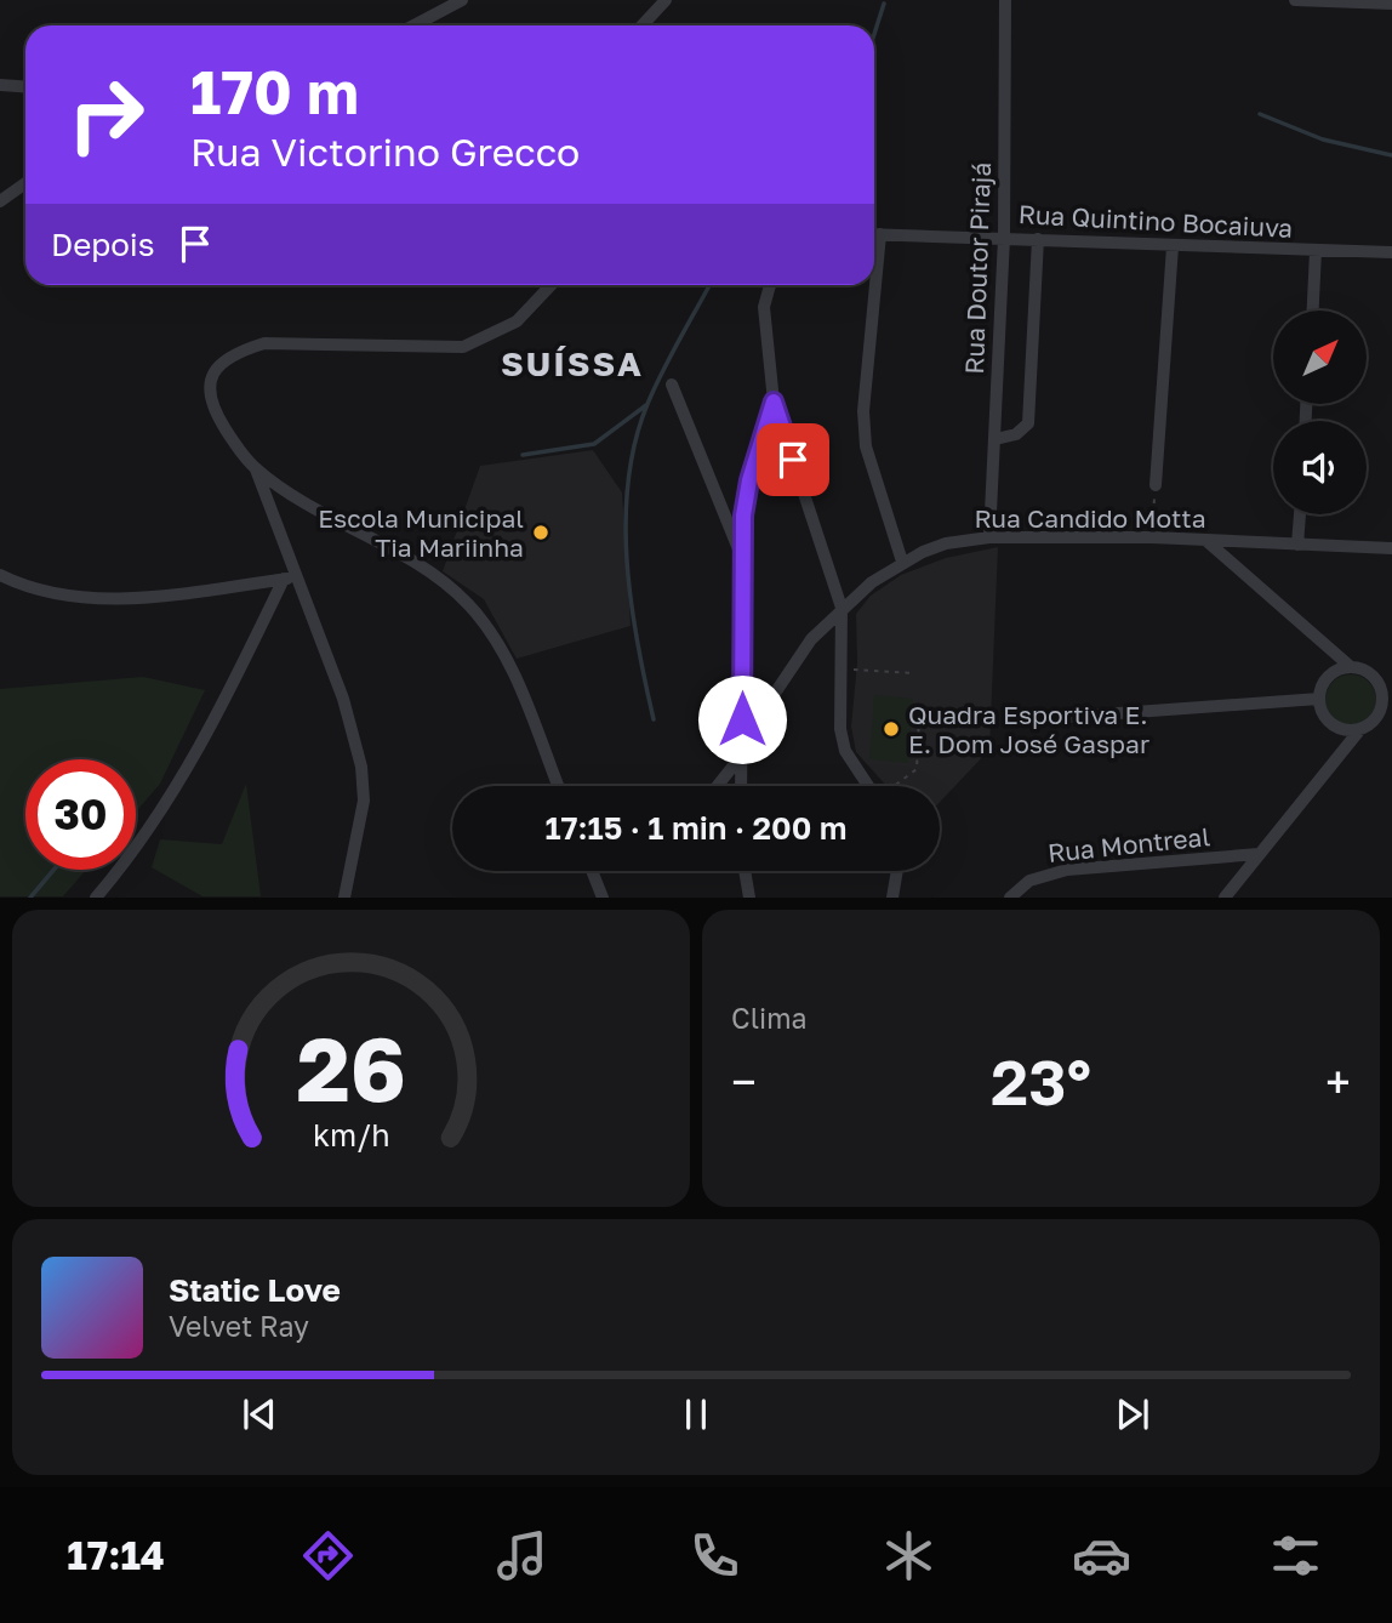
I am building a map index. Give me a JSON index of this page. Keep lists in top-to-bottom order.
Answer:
{
  "streets": {
    "street": [
      "Rua Quintino Bocaiuva",
      "Rua Doutor Pirajá",
      "Rua Candido Motta",
      "Rua Montreal"
    ]
  },
  "crossings": [
    ["Rua Quintino Bocaiuva", "Rua Doutor Pirajá"],
    ["Rua Doutor Pirajá", "Rua Candido Motta"]
  ],
  "districts": ["SUÍSSA"],
  "places": ["Escola Municipal Tia Mariinha", "Quadra Esportiva E. E. Dom José Gaspar"],
  "north": "top right",
  "page": {
    "turn": ["170 m", "Rua Victorino Grecco"],
    "then": "Depois",
    "limit": "30",
    "trip": "17:15 · 1 min · 200 m",
    "tile": "Clima",
    "heat": ["−", "23°", "+"],
    "song": ["Static Love", "Velvet Ray"],
    "tabs": "17:14",
    "gauge": ["26", "km/h"]
  }
}
